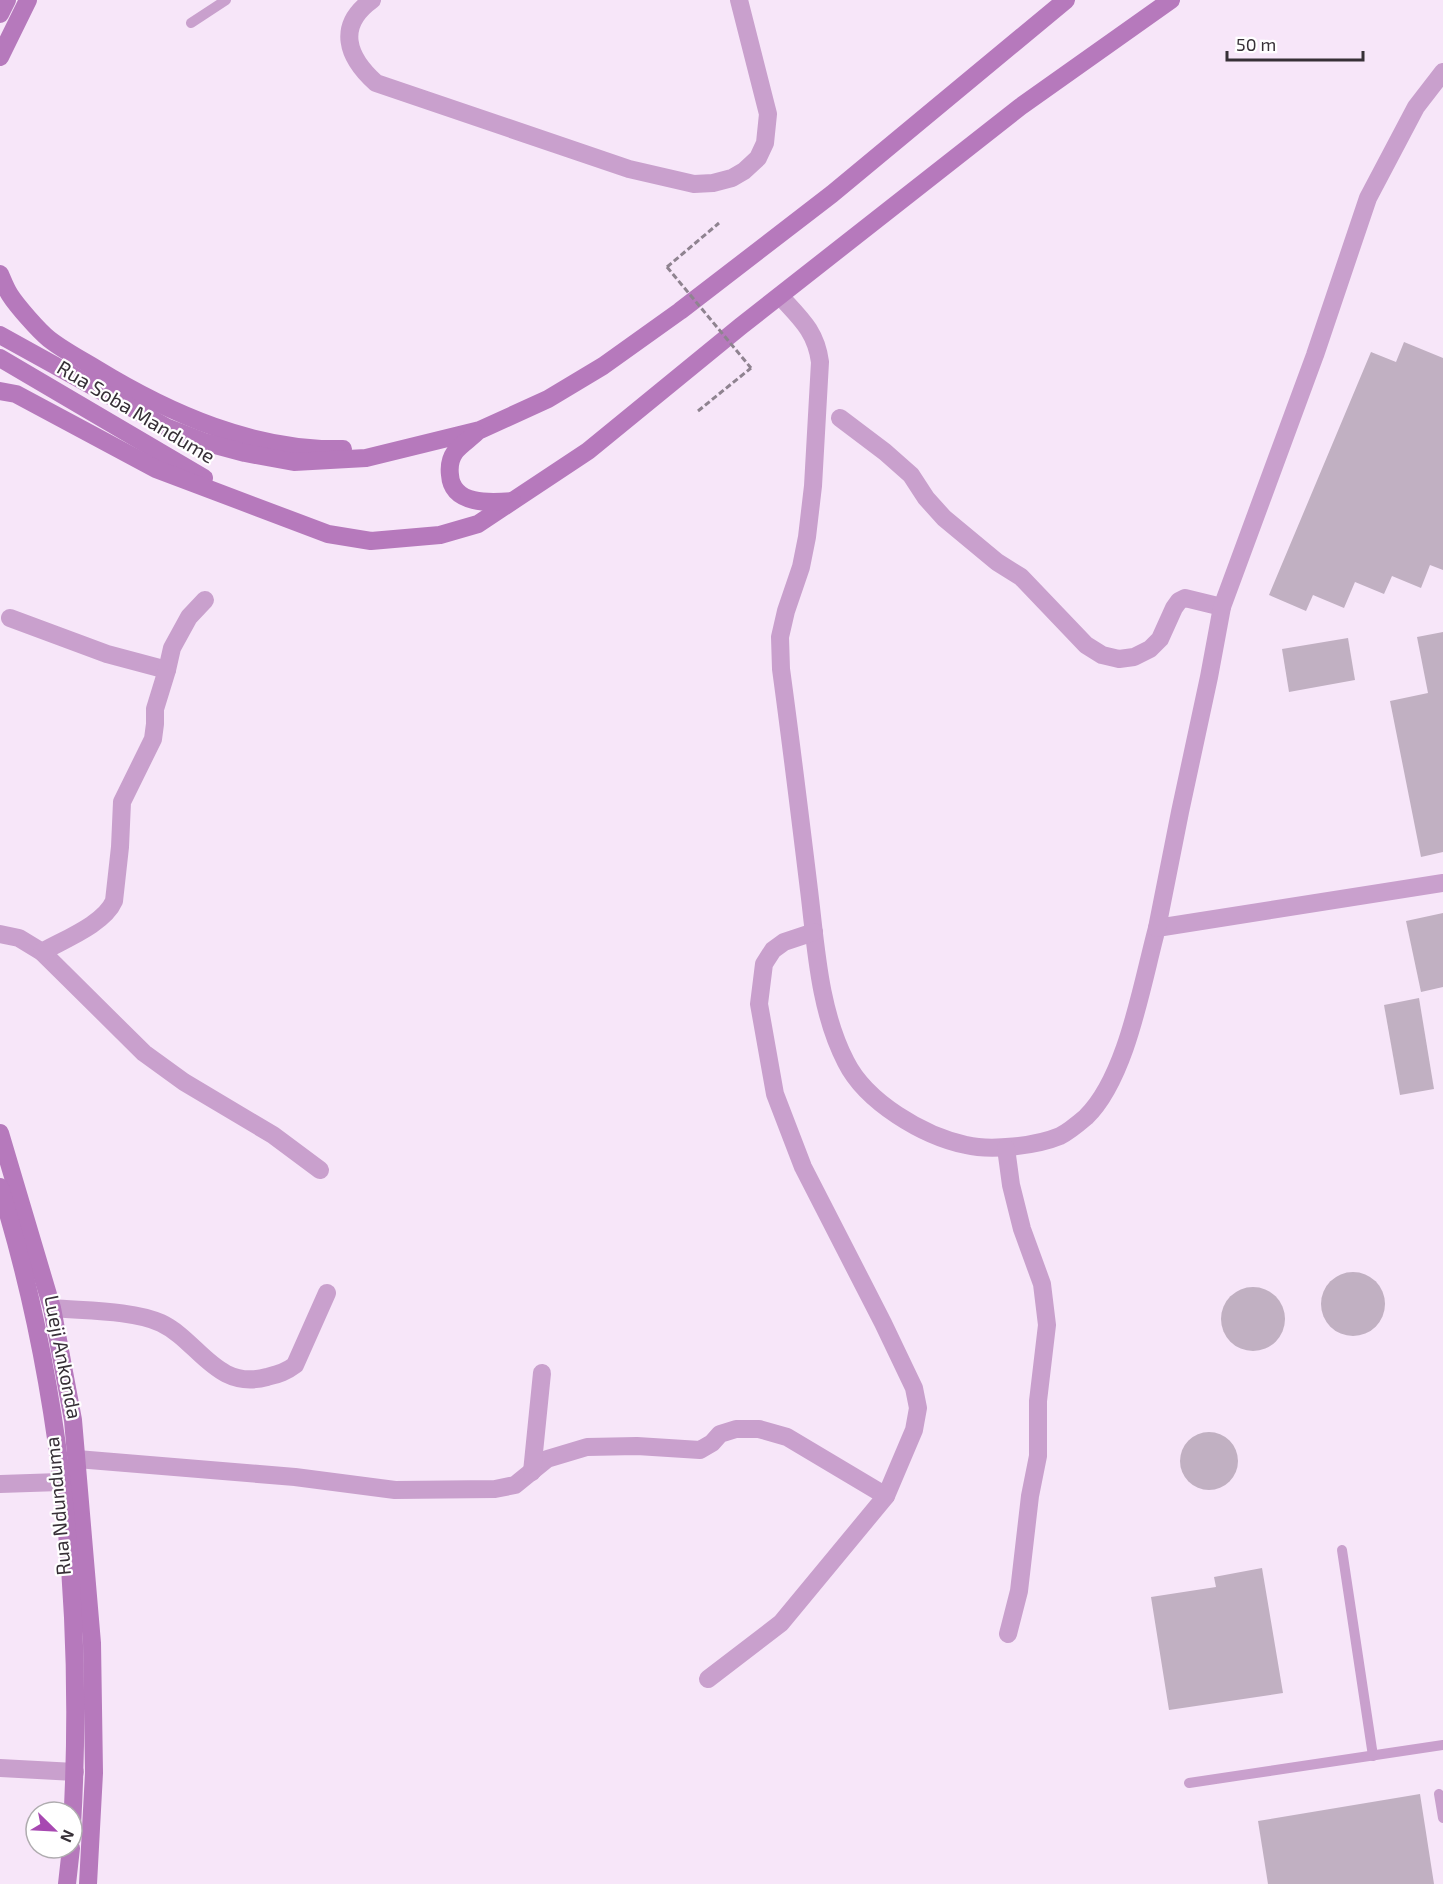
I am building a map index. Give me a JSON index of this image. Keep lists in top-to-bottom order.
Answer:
{
  "streets": {
    "main road": ["Rua Soba Mandume", "Lueji Ankonda", "Rua Ndunduma"]
  },
  "scale_bar": "50 m",
  "north": "bottom right"
}
